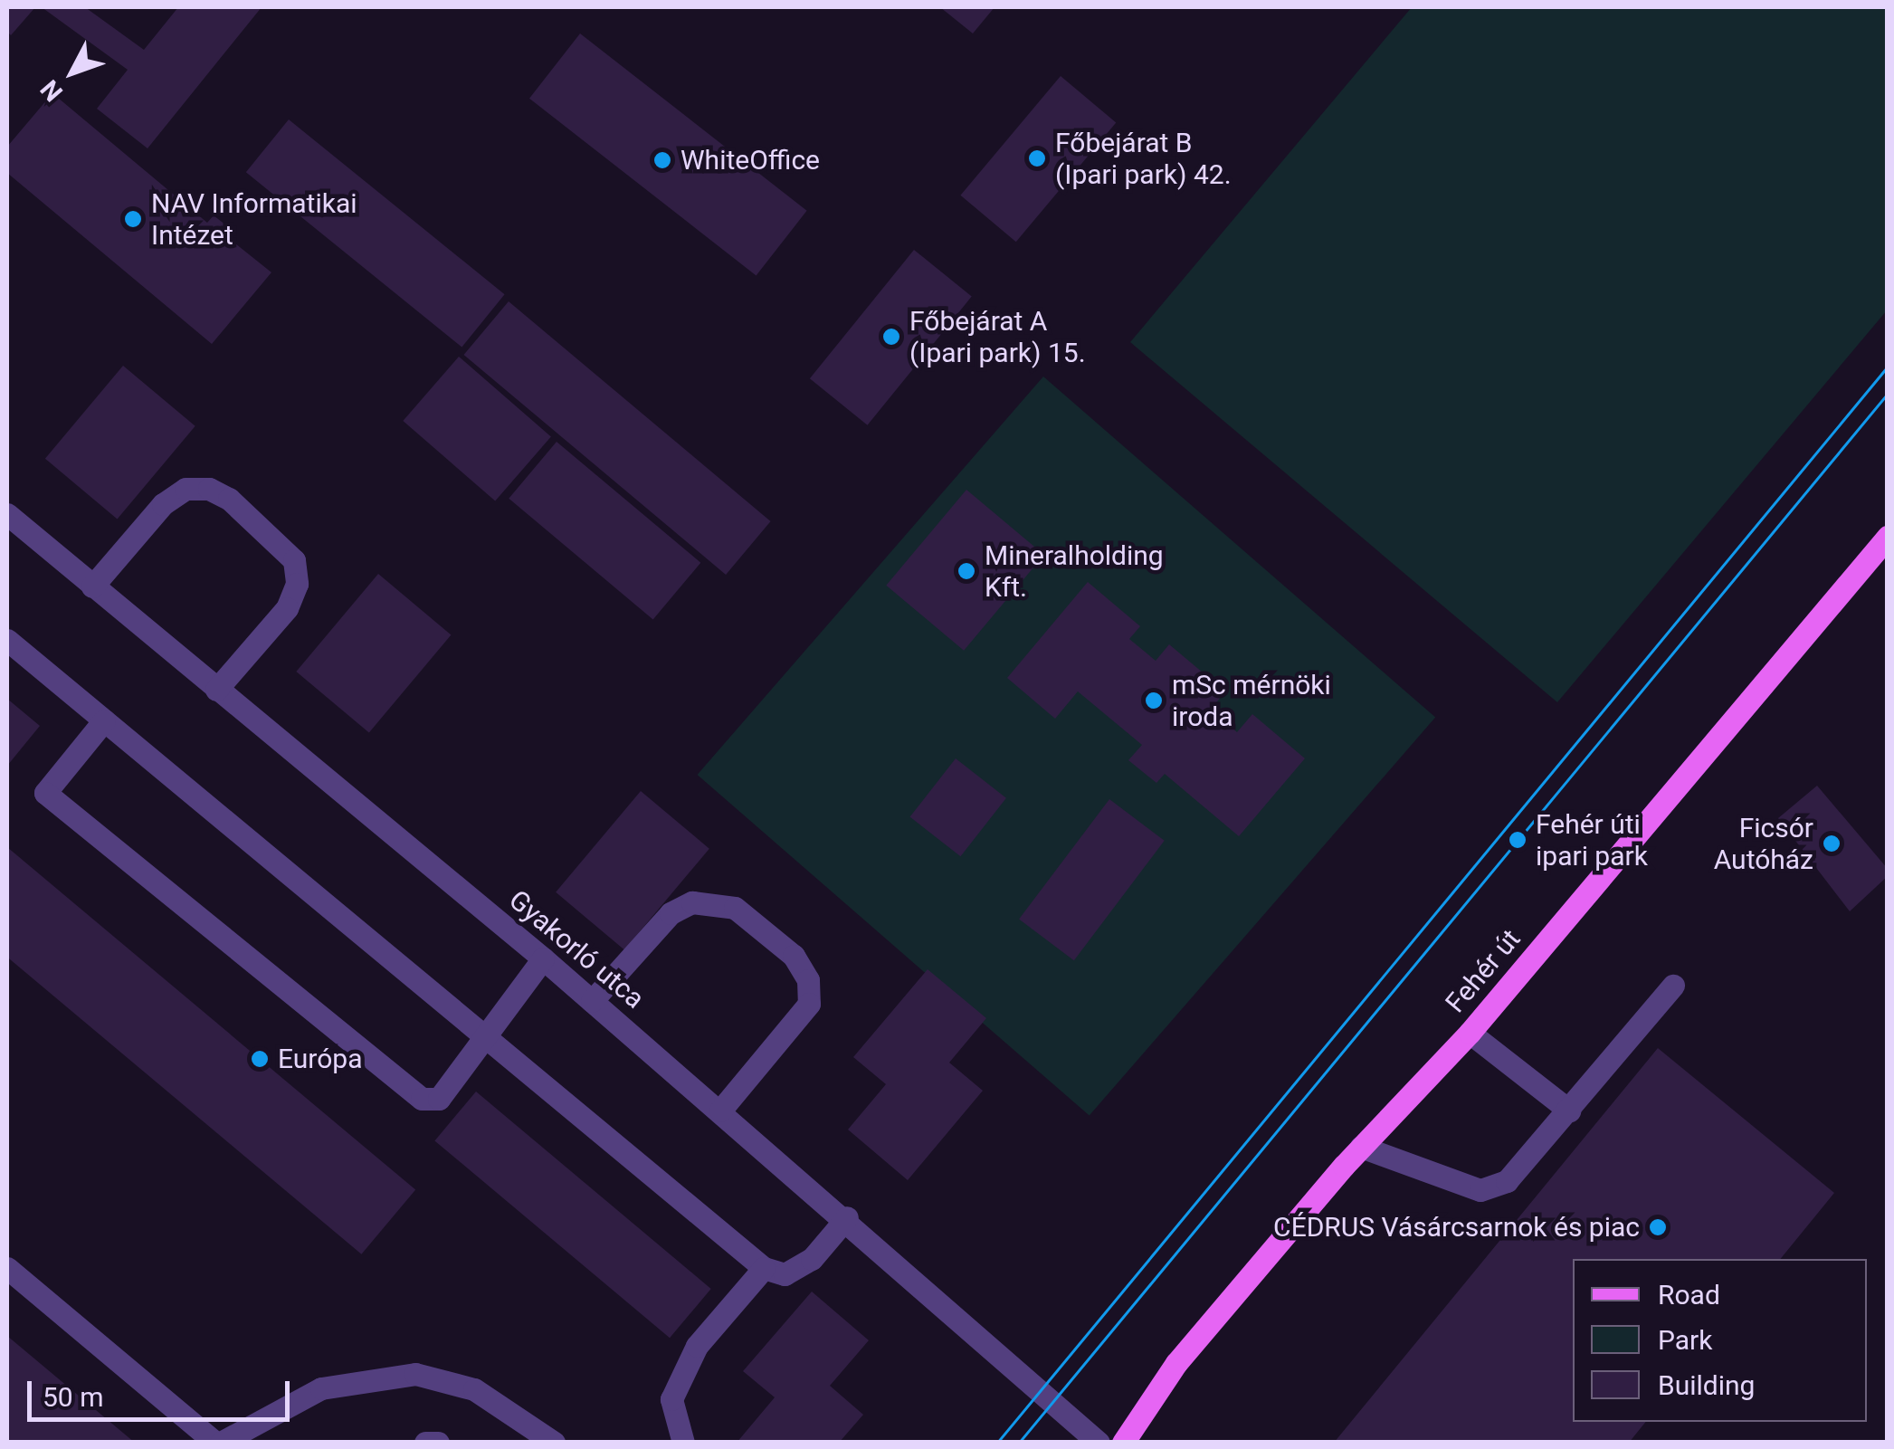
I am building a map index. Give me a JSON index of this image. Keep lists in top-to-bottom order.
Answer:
{
  "streets": {
    "main road": ["Fehér út"],
    "street": ["Gyakorló utca"]
  },
  "places": [
    "Főbejárat B (Ipari park) 42.",
    "WhiteOffice",
    "NAV Informatikai Intézet",
    "Főbejárat A (Ipari park) 15.",
    "Mineralholding Kft.",
    "mSc mérnöki iroda",
    "Fehér úti ipari park",
    "Ficsór Autóház",
    "Európa",
    "CÉDRUS Vásárcsarnok és piac"
  ],
  "legend": ["Road", "Park", "Building"],
  "scale_bar": "50 m",
  "north": "bottom left"
}
